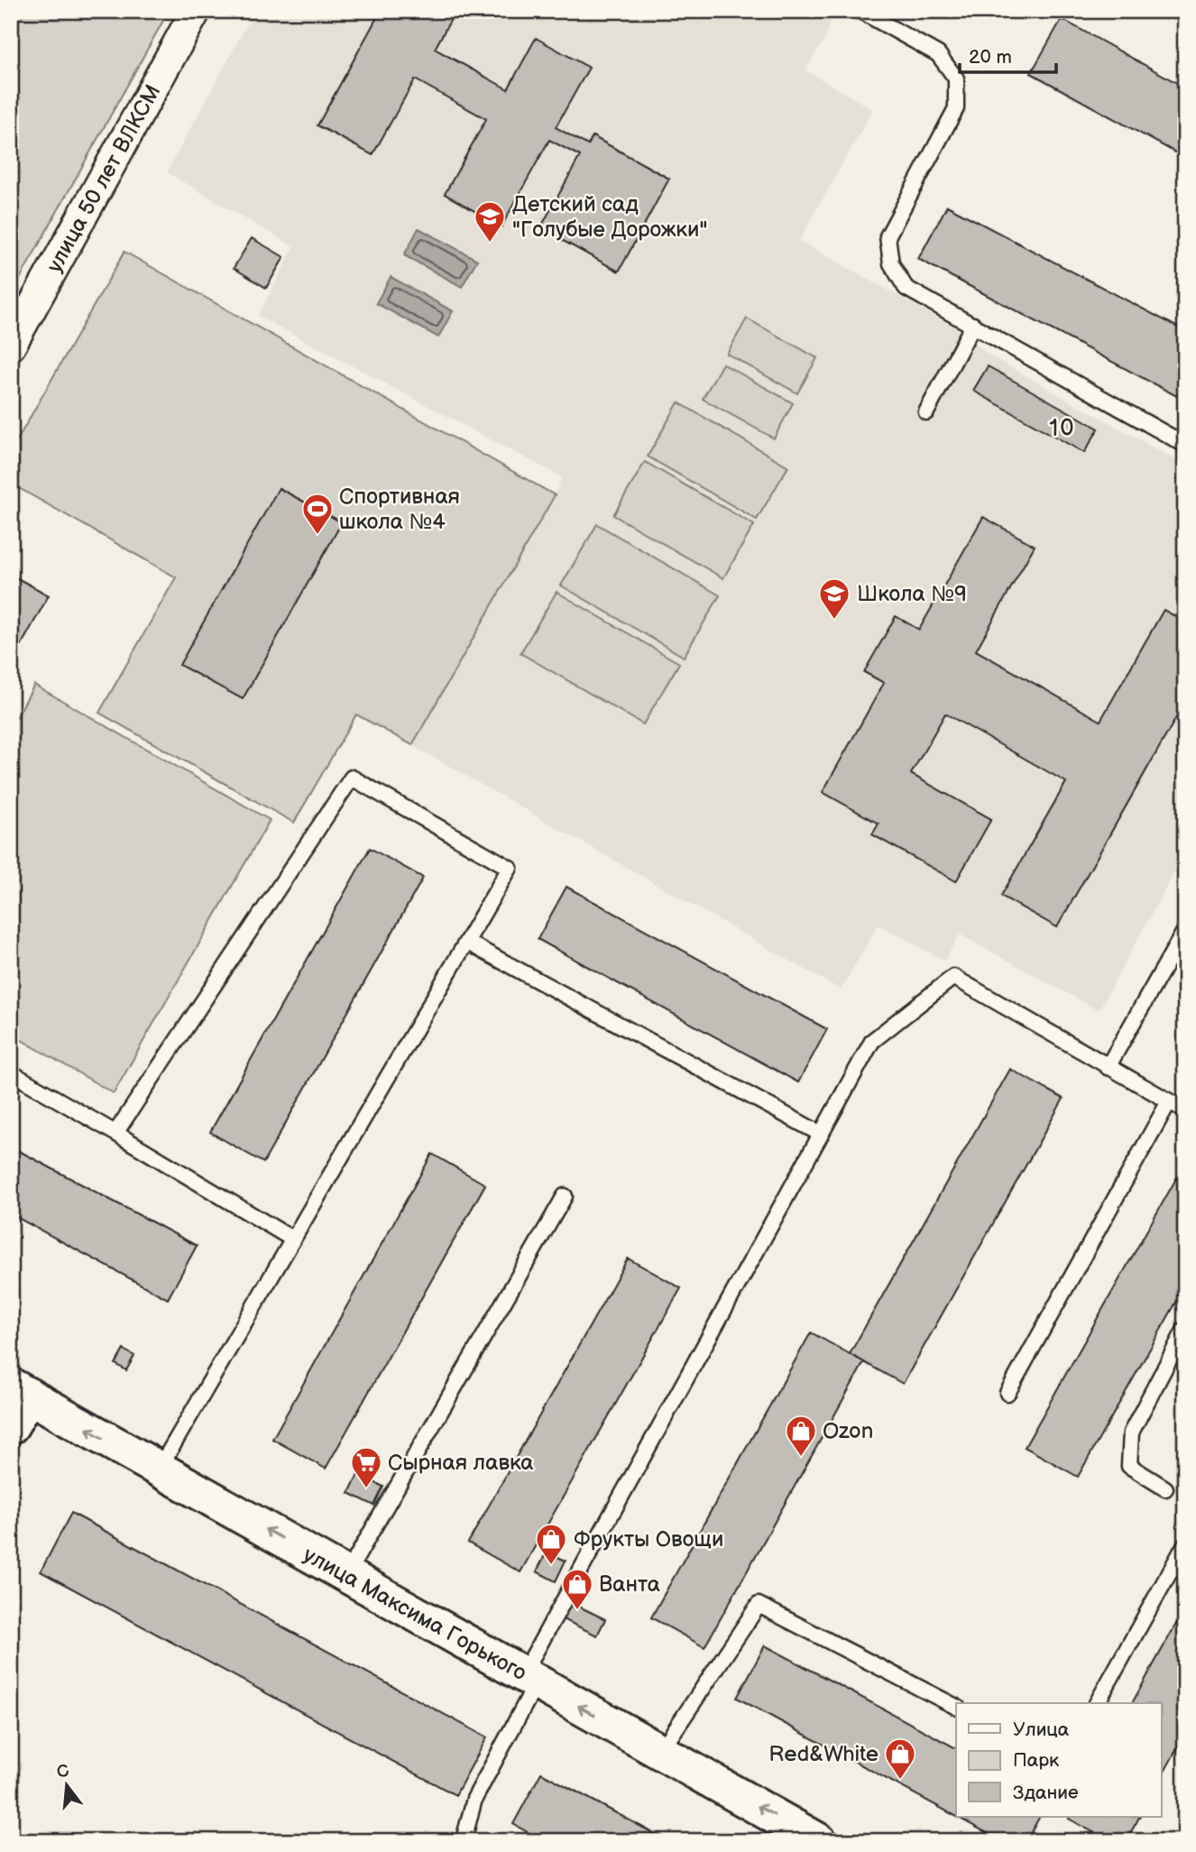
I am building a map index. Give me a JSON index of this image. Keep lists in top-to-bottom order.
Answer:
{
  "streets": {
    "street": ["улица 50 лет ВЛКСМ", "улица Максима Горького"]
  },
  "one_way": ["улица Максима Горького"],
  "districts": ["10"],
  "places": {
    "school or university": ["Детский сад \"Голубые Дорожки\"", "Школа №9"],
    "sports": ["Спортивная школа №4"],
    "shop": [
      "Ozon",
      "Фрукты Овощи",
      "Ванта",
      "Red&White"
    ],
    "supermarket": ["Сырная лавка"]
  },
  "legend": ["Улица", "Парк", "Здание"],
  "scale_bar": "20 m",
  "north": "top"
}
